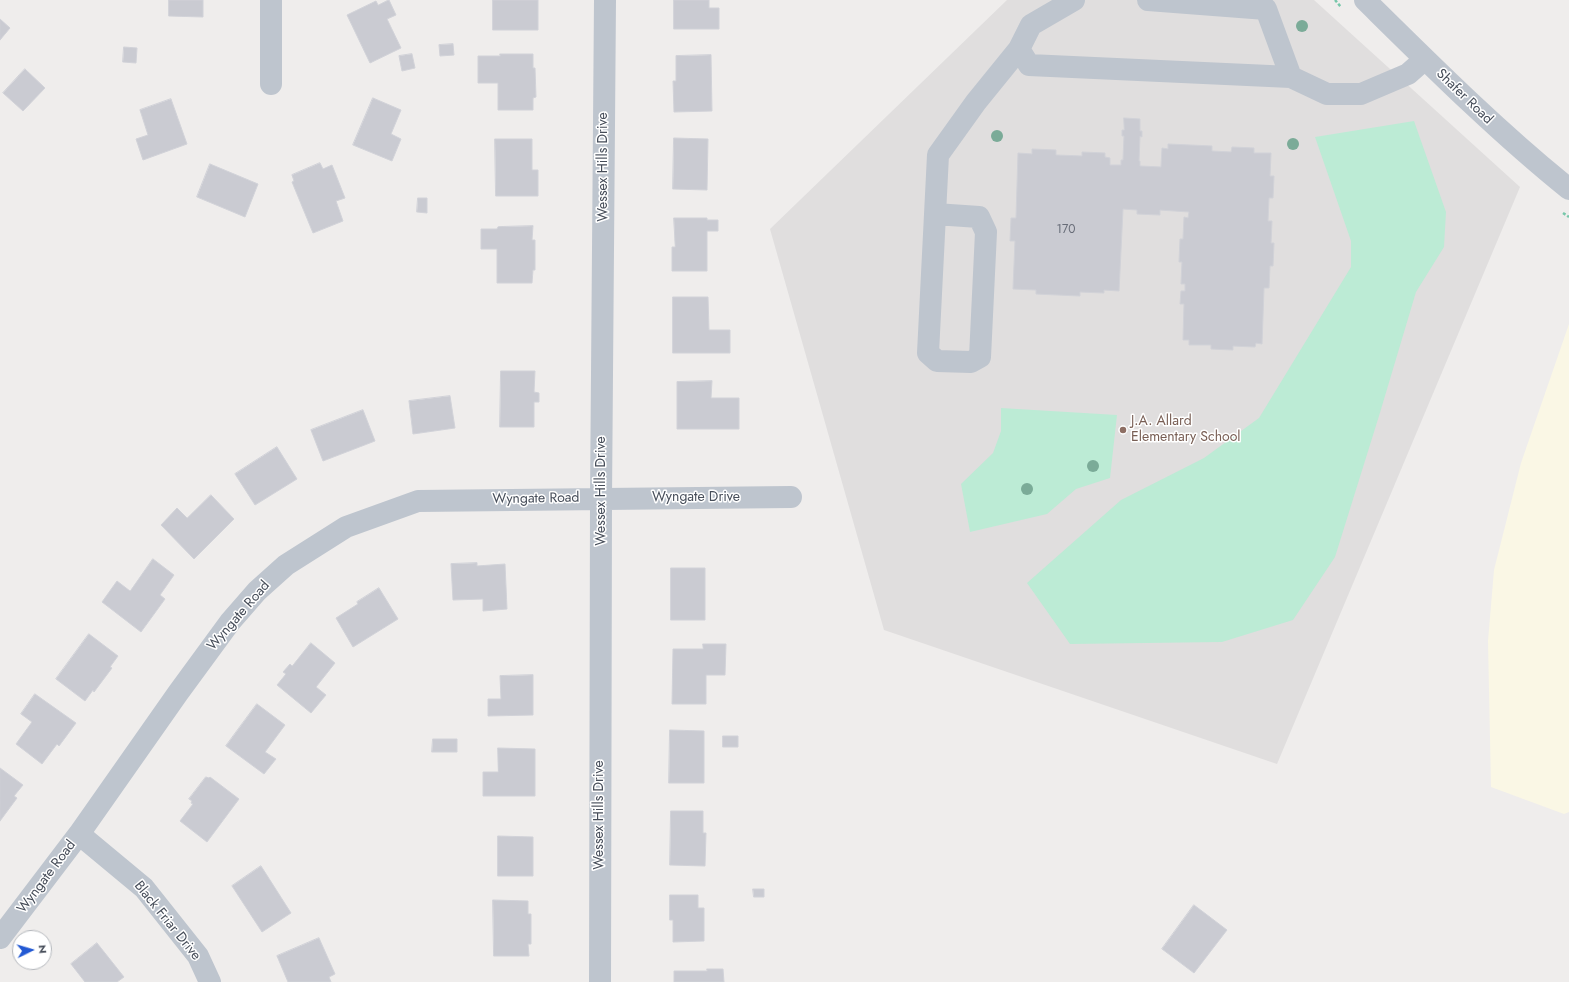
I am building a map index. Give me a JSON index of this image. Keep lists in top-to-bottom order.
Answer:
{
  "streets": {
    "street": [
      "Shafer Road",
      "Wessex Hills Drive",
      "Wyngate Drive",
      "Wyngate Road",
      "Black Friar Drive"
    ]
  },
  "crossings": [
    ["Wessex Hills Drive", "Wyngate Drive"],
    ["Wessex Hills Drive", "Wyngate Road"],
    ["Wyngate Drive", "Wyngate Road"],
    ["Wyngate Road", "Black Friar Drive"]
  ],
  "places": ["J.A. Allard Elementary School"],
  "house_numbers": ["170"],
  "north": "right"
}
